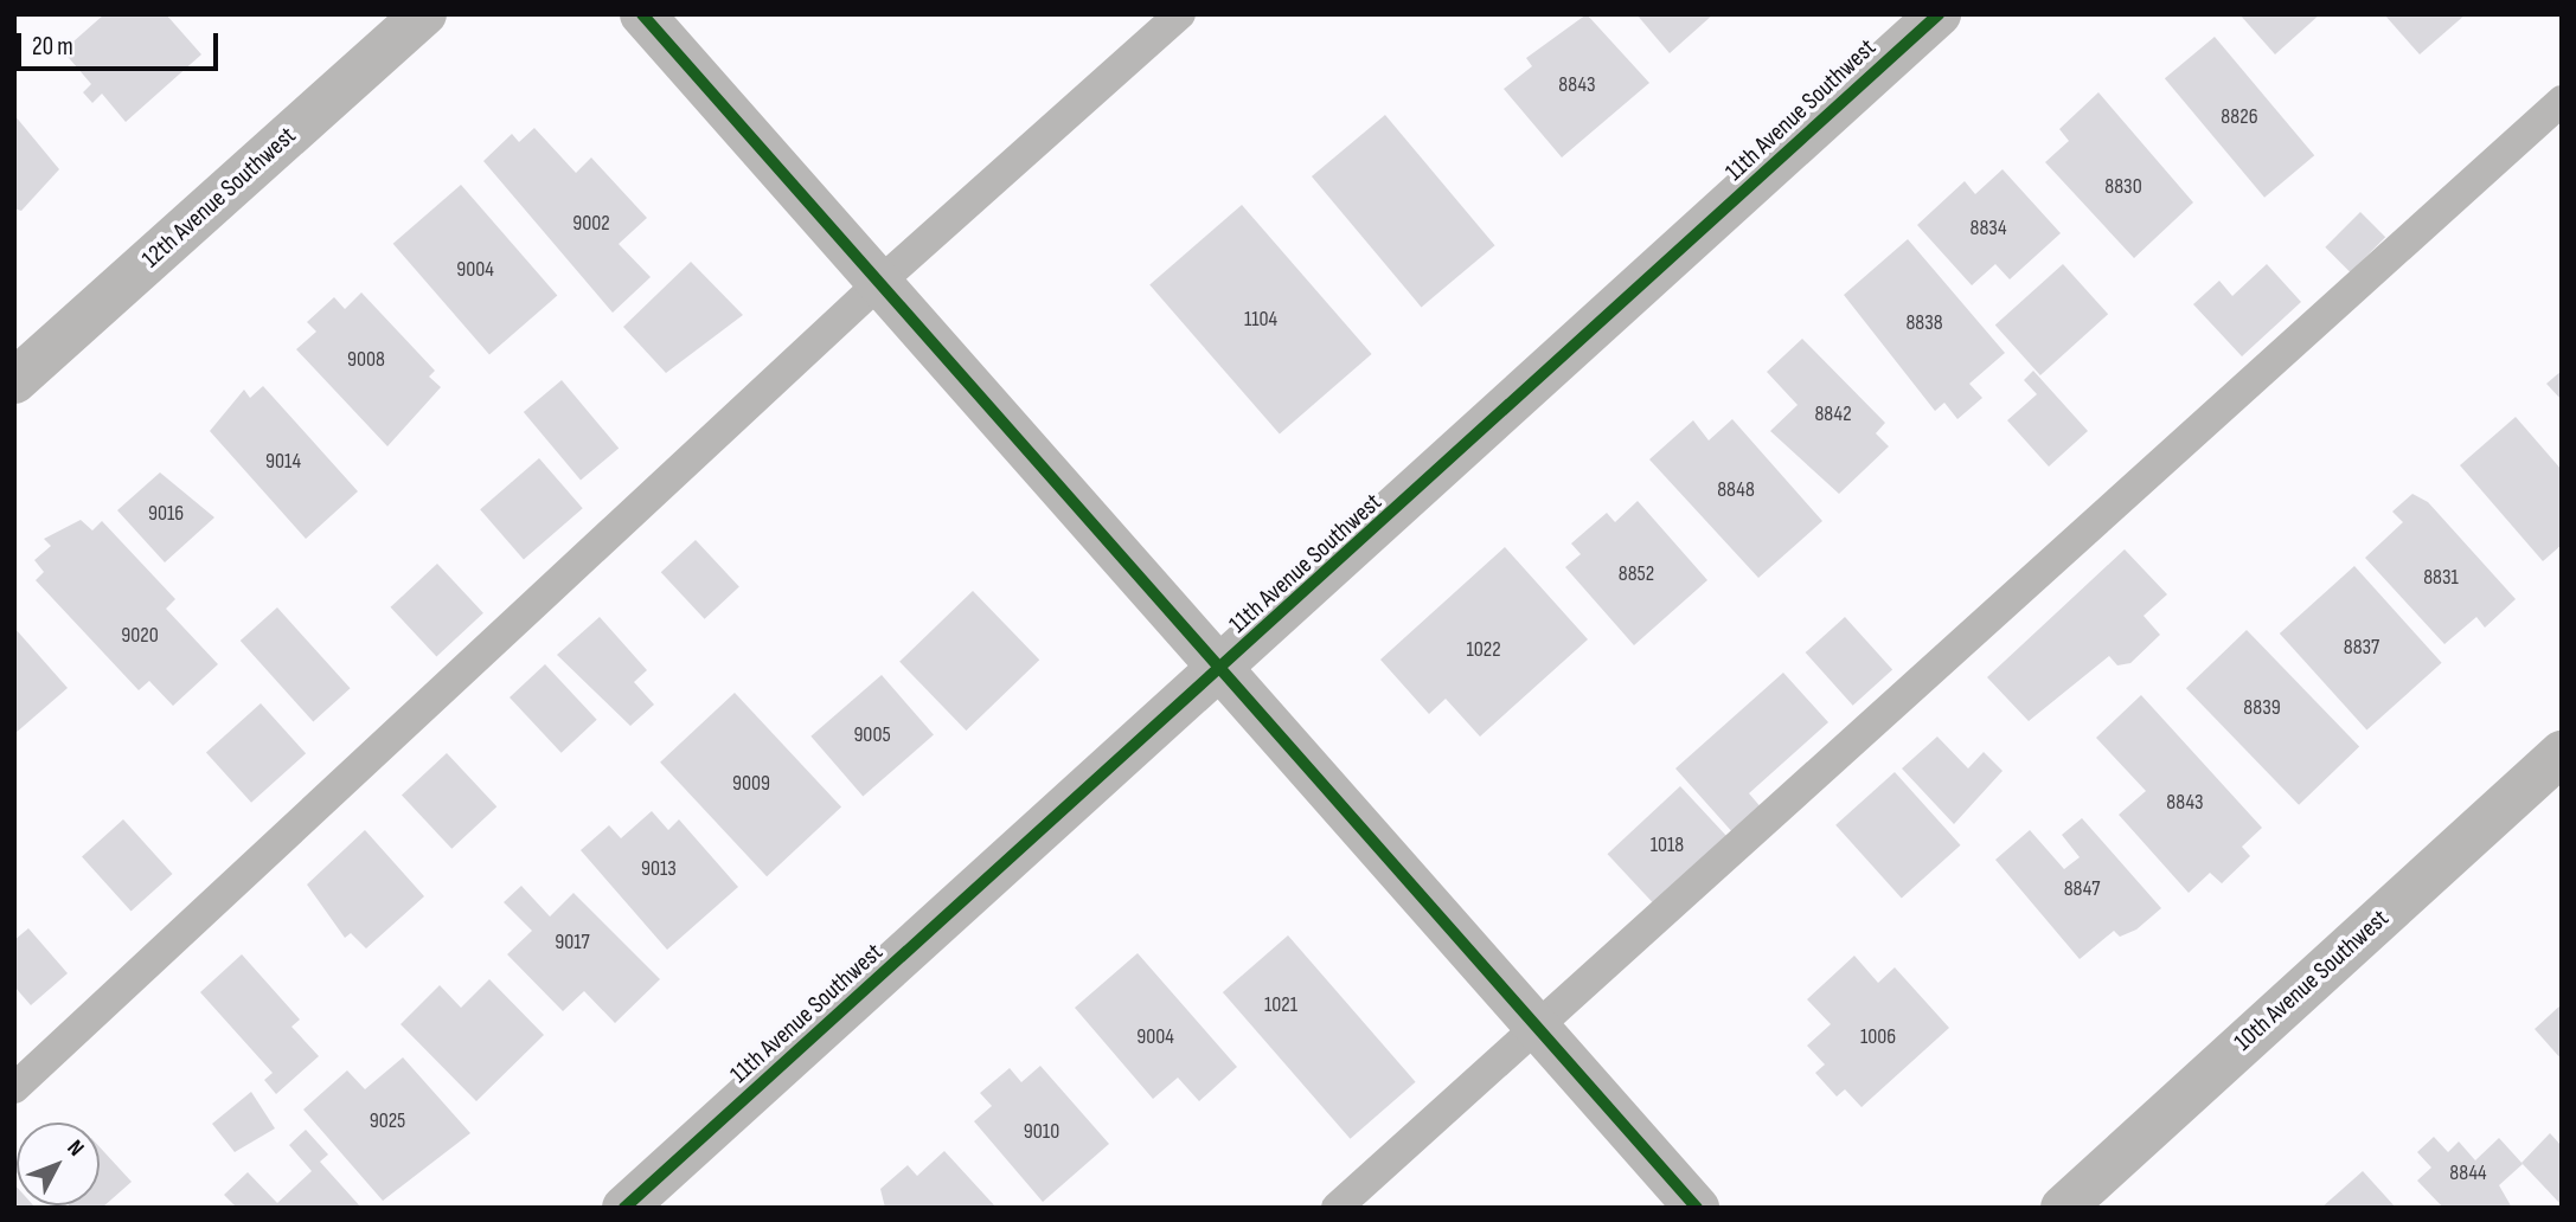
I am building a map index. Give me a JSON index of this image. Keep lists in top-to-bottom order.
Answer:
{
  "streets": {
    "street": ["11th Avenue Southwest", "12th Avenue Southwest", "10th Avenue Southwest"]
  },
  "house_numbers": [
    "8843",
    "8826",
    "8830",
    "9002",
    "8834",
    "9004",
    "1104",
    "8838",
    "9008",
    "8842",
    "9014",
    "8848",
    "9016",
    "8852",
    "8831",
    "9020",
    "8837",
    "1022",
    "8839",
    "9005",
    "9009",
    "8843",
    "1018",
    "9013",
    "8847",
    "9017",
    "1021",
    "9004",
    "1006",
    "9025",
    "9010",
    "8844"
  ],
  "scale_bar": "20 m",
  "north": "top right"
}
